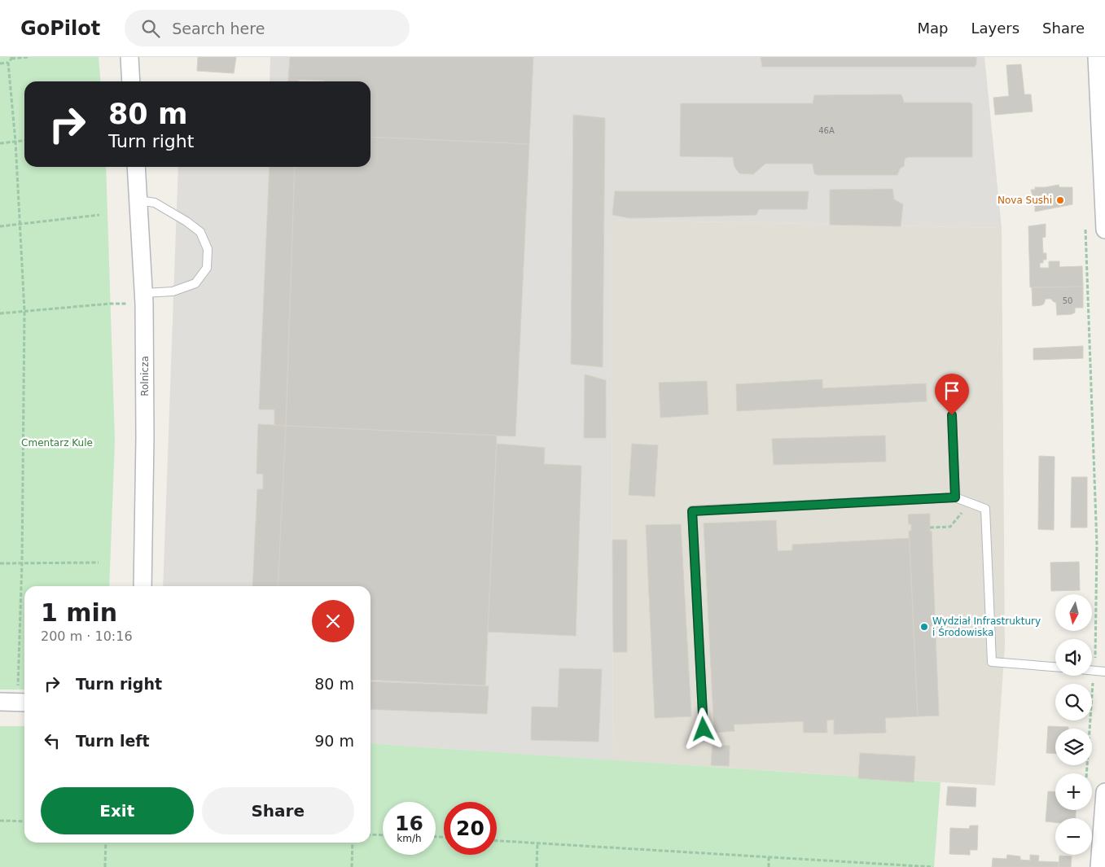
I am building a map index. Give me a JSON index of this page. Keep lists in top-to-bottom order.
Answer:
{
  "streets": {
    "street": ["Rolnicza"]
  },
  "parks": ["Cmentarz Kule"],
  "places": ["Nova Sushi", "Wydział Infrastruktury i Środowiska"],
  "house_numbers": ["46A", "50"],
  "north": "bottom",
  "page": {
    "header": "GoPilot",
    "search": "Search here",
    "nav": ["Map", "Layers", "Share"],
    "turn": ["80 m", "Turn right"],
    "heading": ["1 min", "200 m · 10:16"],
    "map_buttons": ["+", "−"],
    "list": [
      {
        "name": "Turn right",
        "value": "80 m"
      },
      {
        "name": "Turn left",
        "value": "90 m"
      }
    ],
    "buttons": ["Exit", "Share"],
    "speed": "16 km/h",
    "limit": "20"
  }
}
